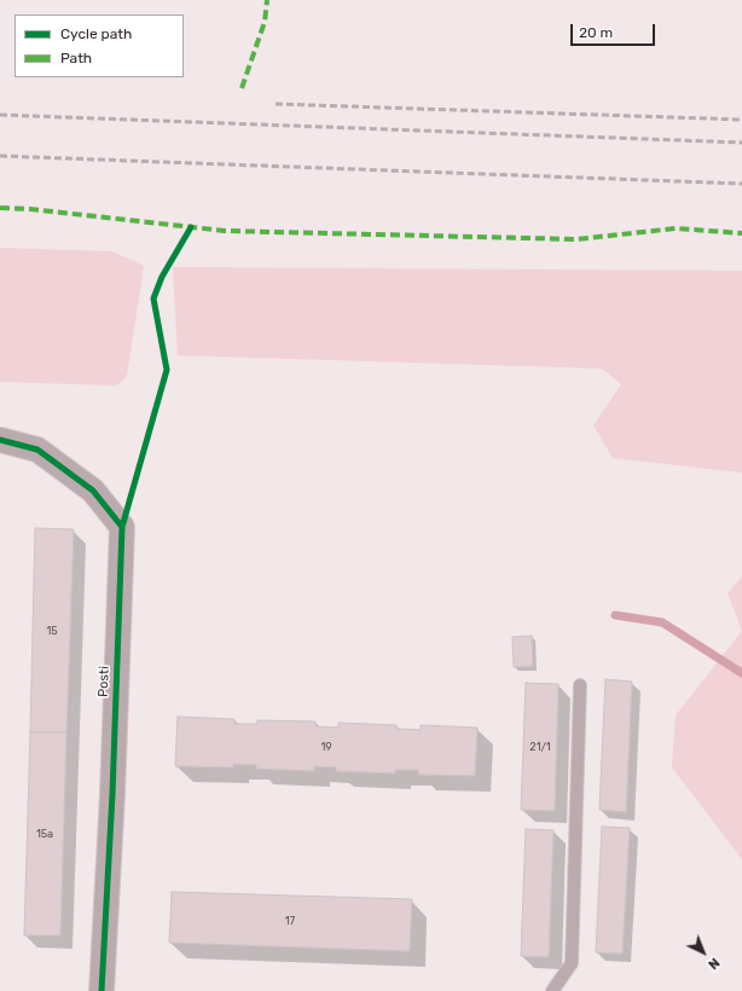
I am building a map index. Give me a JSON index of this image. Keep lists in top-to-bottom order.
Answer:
{
  "streets": {
    "street": ["Posti"]
  },
  "house_numbers": [
    "15",
    "19",
    "21/1",
    "15a",
    "17"
  ],
  "legend": ["Cycle path", "Path"],
  "scale_bar": "20 m",
  "north": "bottom right"
}
